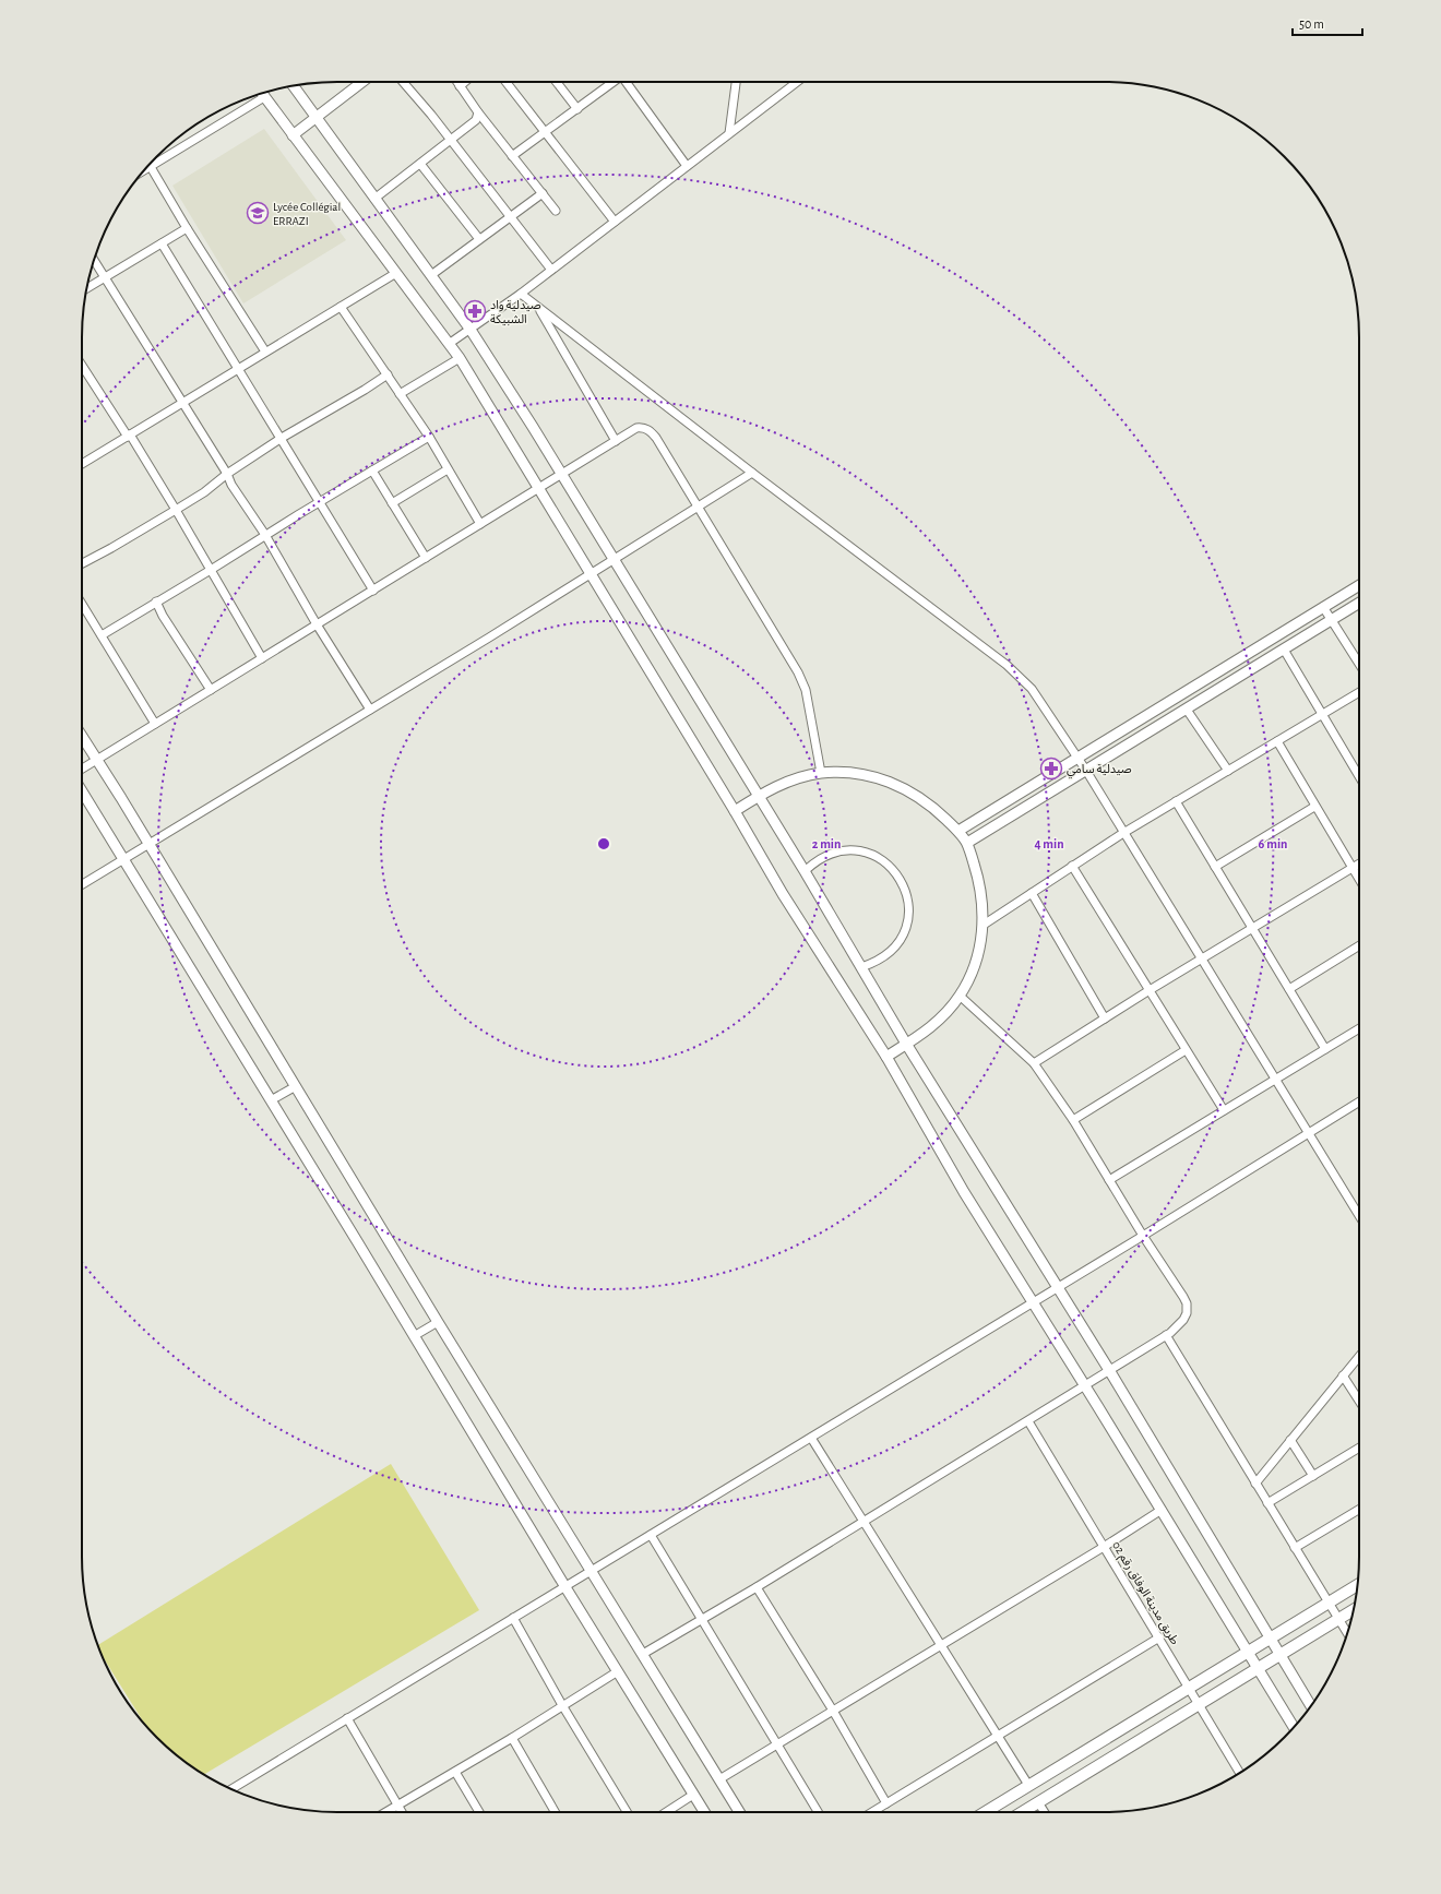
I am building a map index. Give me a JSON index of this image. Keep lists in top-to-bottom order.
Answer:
{
  "streets": {
    "street": ["طريق مدينة الوفاق رقم 02"]
  },
  "places": {
    "school or university": ["Lycée Collégial ERRAZI"],
    "pharmacy": ["صيدلية واد الشبيكة", "صيدلية سامي"]
  },
  "scale_bar": "50 m",
  "rings": ["2 min", "4 min", "6 min"]
}
